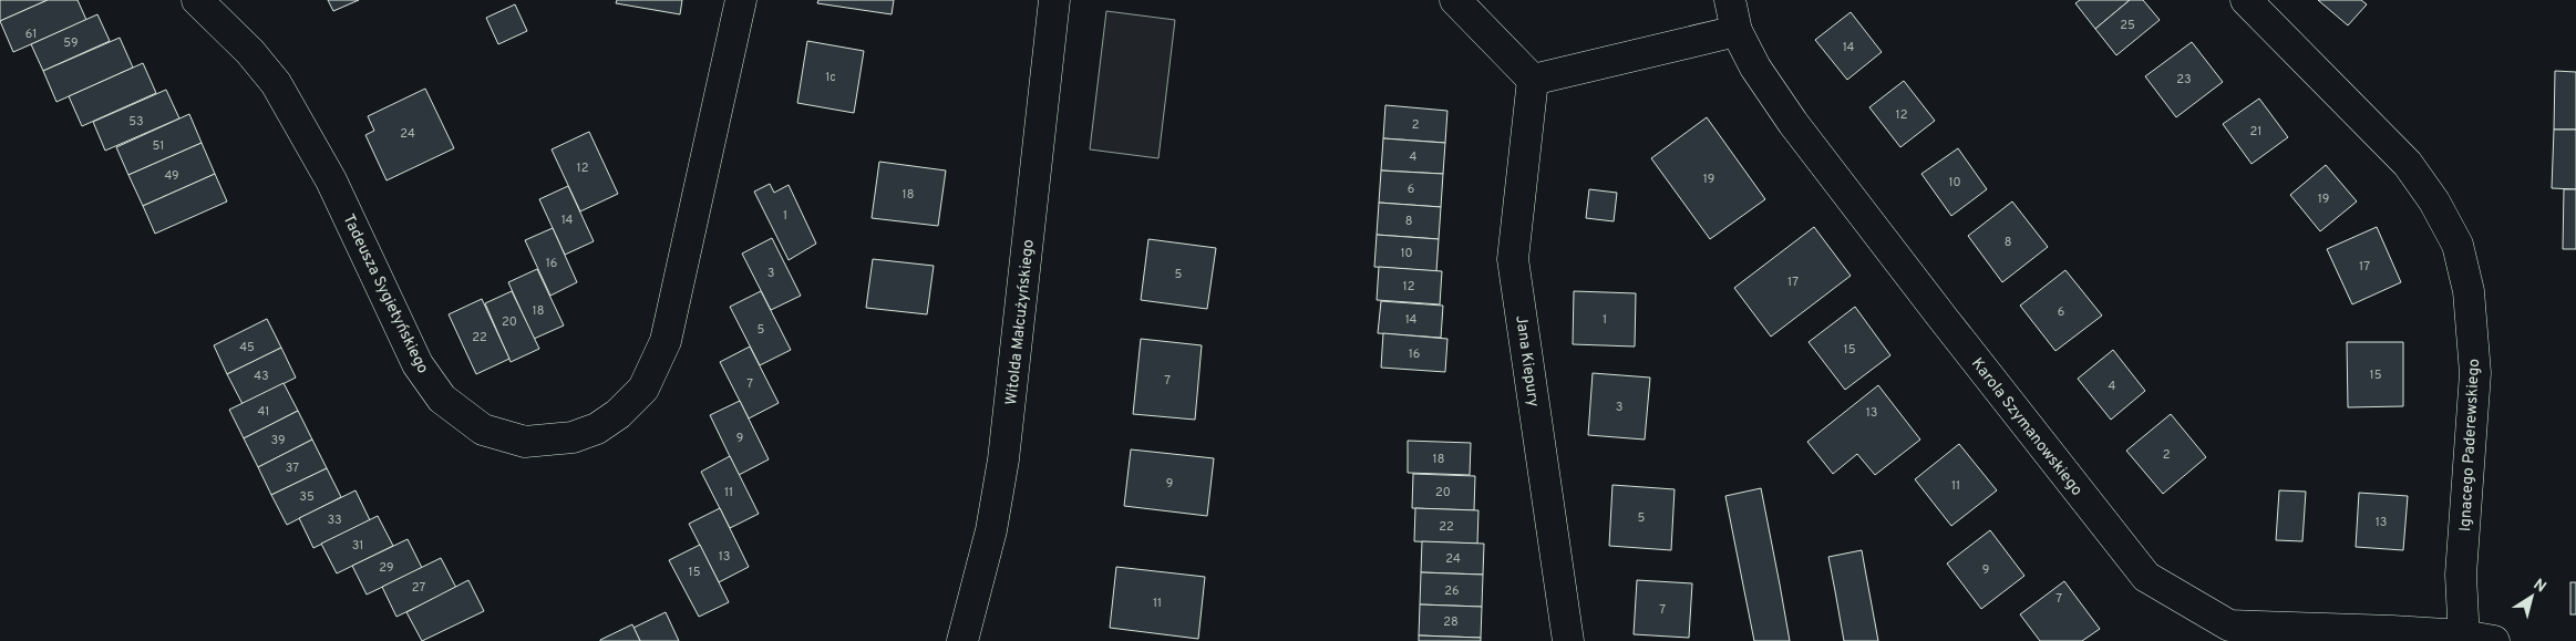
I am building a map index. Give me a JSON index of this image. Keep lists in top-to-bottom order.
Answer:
{
  "streets": {
    "street": [
      "Tadeusza Sygietyńskiego",
      "Witolda Małcużyńskiego",
      "Jana Kiepury",
      "Karola Szymanowskiego",
      "Ignacego Paderewskiego"
    ]
  },
  "crossings": [
    ["Karola Szymanowskiego", "Ignacego Paderewskiego"]
  ],
  "house_numbers": [
    "25",
    "61",
    "59",
    "14",
    "1c",
    "23",
    "12",
    "53",
    "2",
    "21",
    "24",
    "51",
    "4",
    "12",
    "49",
    "19",
    "10",
    "6",
    "18",
    "19",
    "1",
    "14",
    "8",
    "8",
    "10",
    "16",
    "17",
    "3",
    "5",
    "17",
    "12",
    "18",
    "6",
    "14",
    "1",
    "20",
    "5",
    "22",
    "45",
    "15",
    "16",
    "15",
    "43",
    "7",
    "7",
    "4",
    "3",
    "41",
    "13",
    "9",
    "39",
    "2",
    "18",
    "37",
    "9",
    "11",
    "11",
    "20",
    "35",
    "5",
    "33",
    "13",
    "22",
    "31",
    "13",
    "24",
    "29",
    "9",
    "15",
    "27",
    "26",
    "7",
    "11",
    "7",
    "28"
  ],
  "north": "top right"
}
